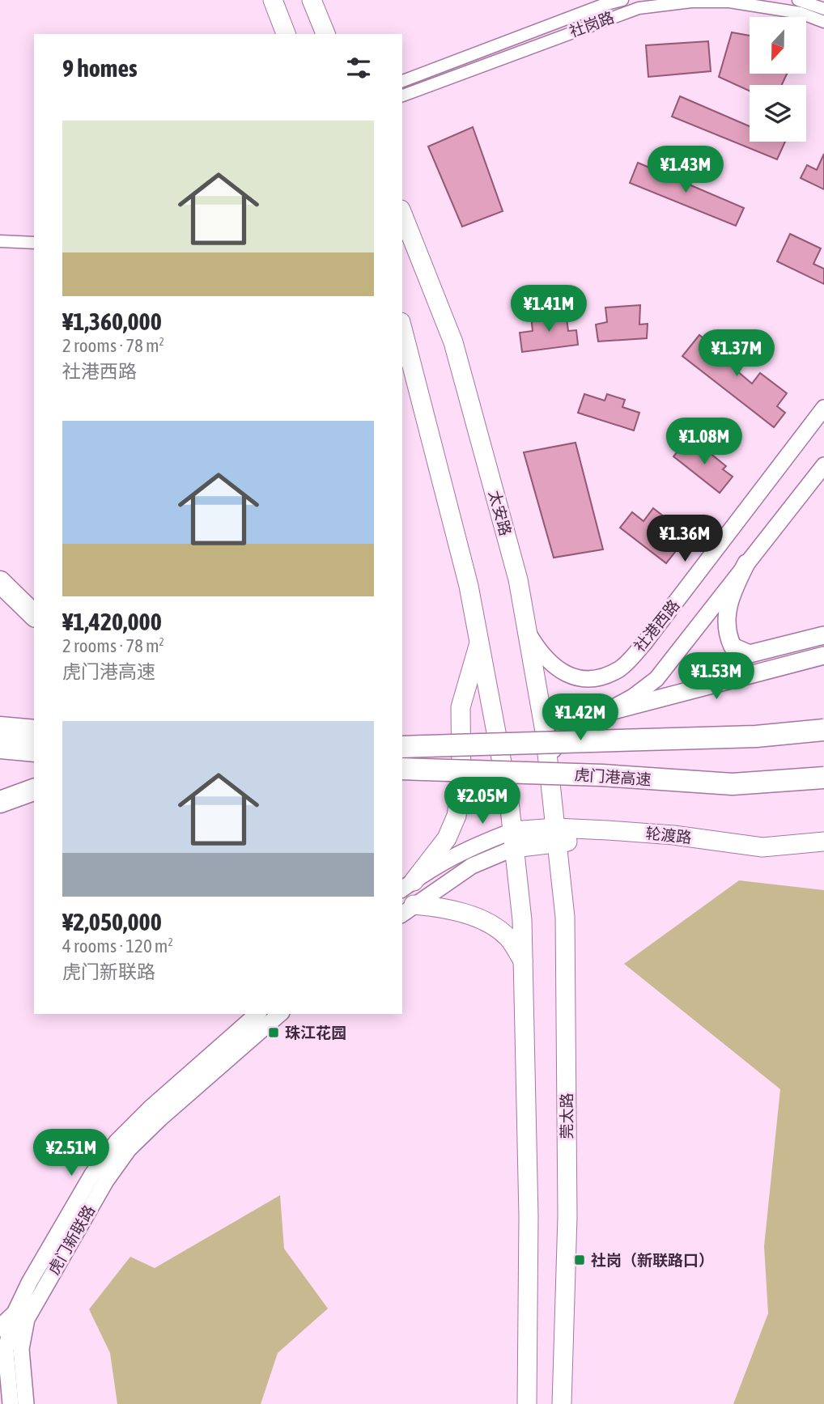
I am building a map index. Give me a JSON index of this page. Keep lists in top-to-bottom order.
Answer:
{
  "streets": {
    "highway": ["虎门港高速"],
    "main road": ["太安路", "轮渡路", "莞太路"],
    "street": ["社岗路", "社港西路", "虎门新联路"]
  },
  "crossings": [
    ["太安路", "社港西路"],
    ["太安路", "轮渡路"],
    ["太安路", "莞太路"],
    ["轮渡路", "莞太路"]
  ],
  "places": {
    "transit": ["珠江花园", "社岗（新联路口）"]
  },
  "north": "bottom",
  "page": {
    "heading": "9 homes",
    "list": [
      {
        "name": "¥1,360,000",
        "note": "2 rooms · 78 m² · 社港西路"
      },
      {
        "name": "¥1,420,000",
        "note": "2 rooms · 78 m² · 虎门港高速"
      },
      {
        "name": "¥2,050,000",
        "note": "4 rooms · 120 m² · 虎门新联路"
      }
    ],
    "price": [
      "¥1.43M",
      "¥1.41M",
      "¥1.37M",
      "¥1.08M",
      "¥1.36M",
      "¥1.53M",
      "¥1.42M",
      "¥2.05M",
      "¥2.51M"
    ]
  }
}
